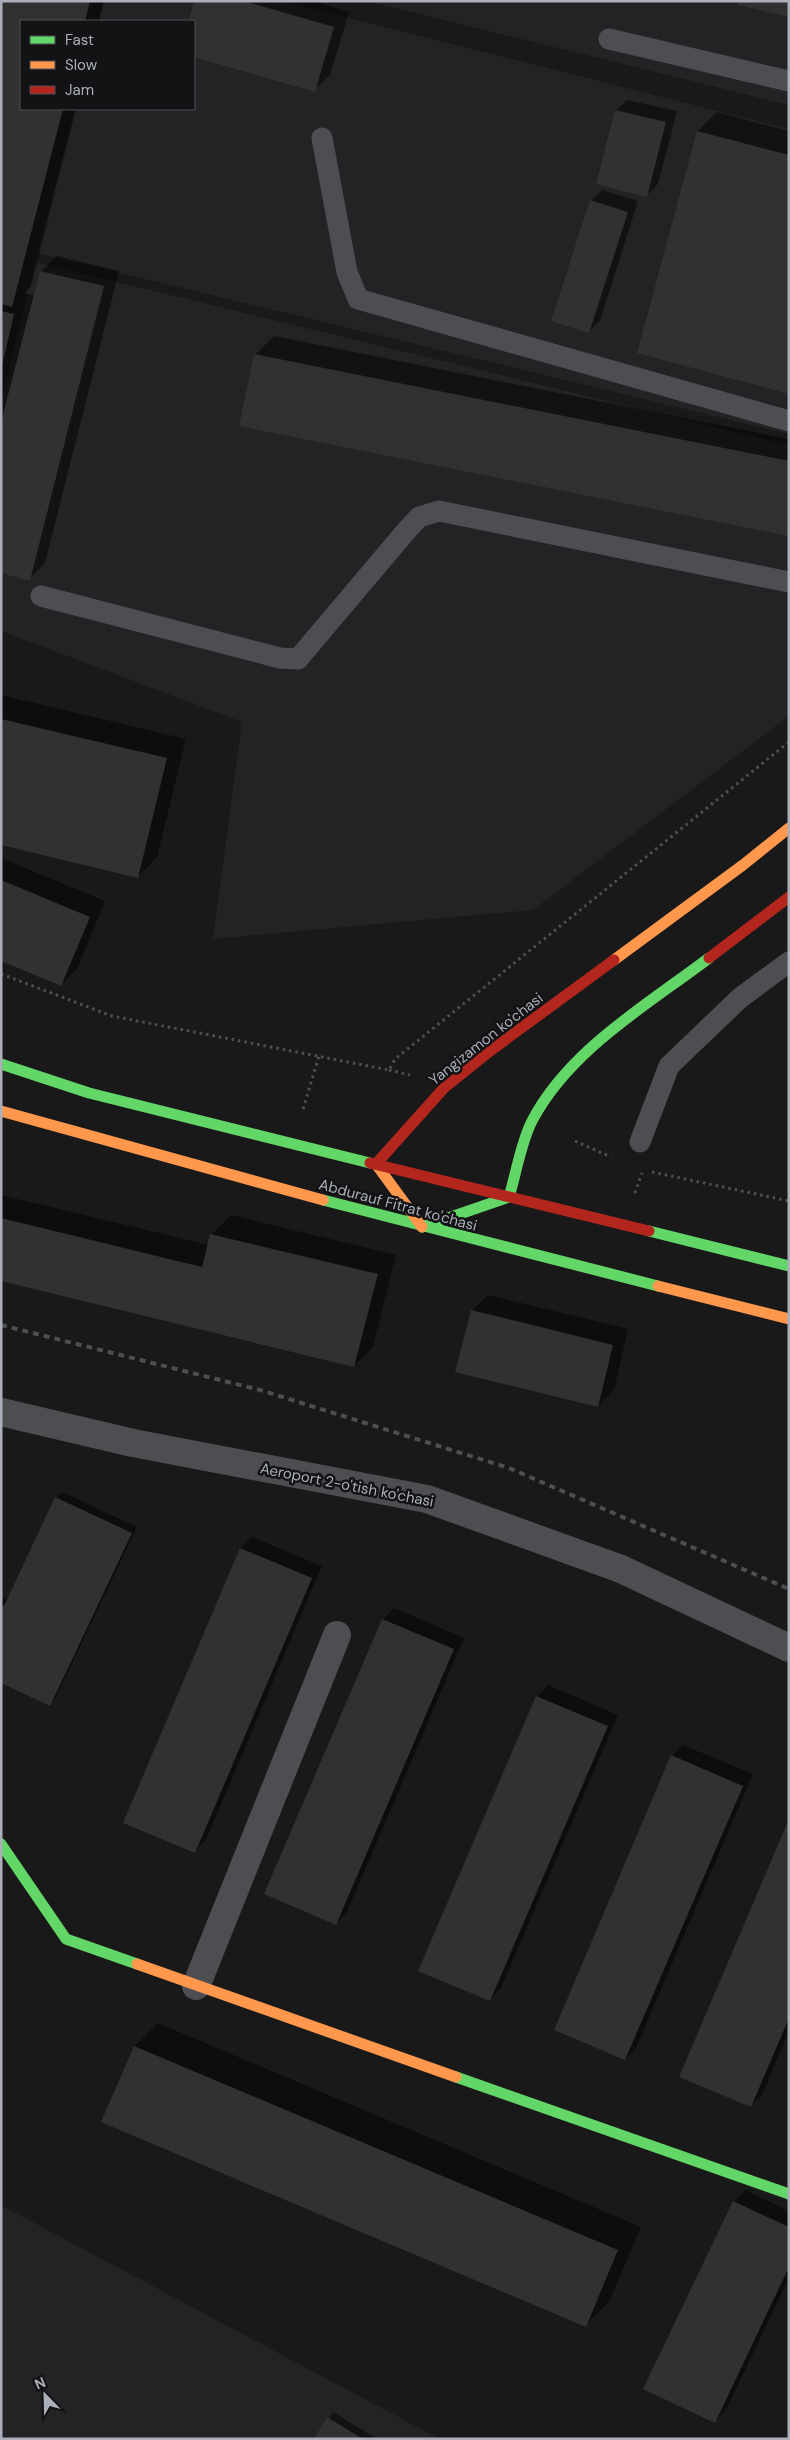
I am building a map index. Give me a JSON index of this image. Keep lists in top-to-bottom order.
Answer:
{
  "streets": {
    "main road": ["Yangizamon ko'chasi", "Abdurauf Fitrat ko'chasi"],
    "street": ["Aeroport 2-o'tish ko'chasi"]
  },
  "legend": ["Fast", "Slow", "Jam"],
  "north": "top left"
}
